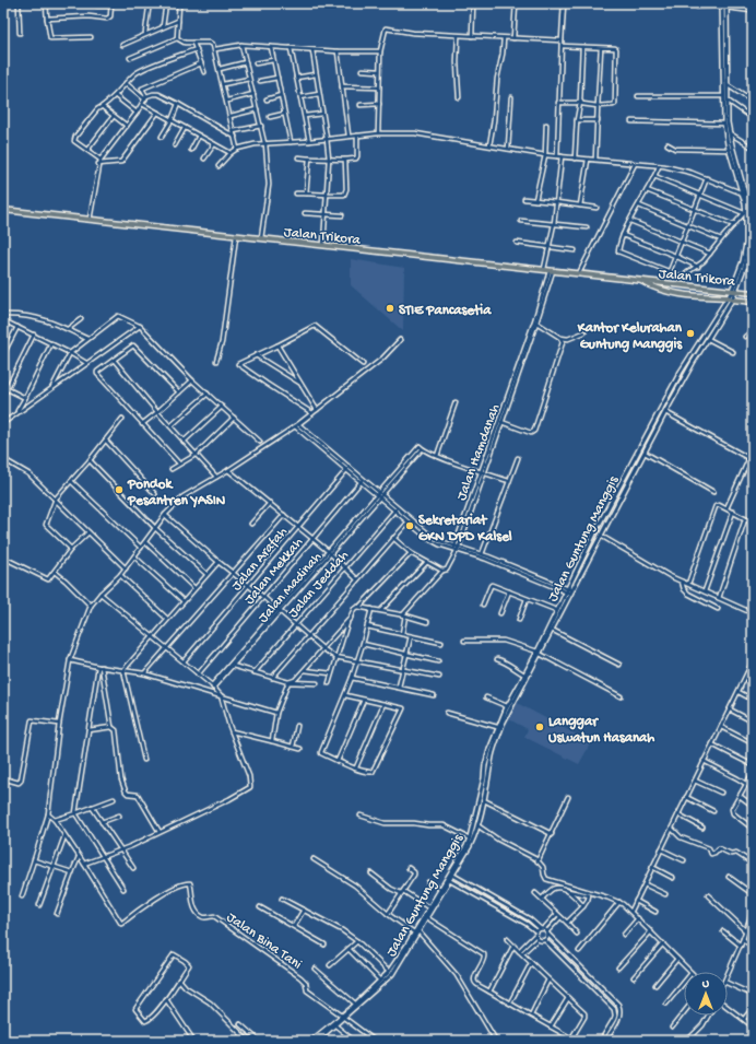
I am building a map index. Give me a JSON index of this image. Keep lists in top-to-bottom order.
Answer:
{
  "streets": {
    "main road": ["Jalan Trikora"],
    "street": [
      "Jalan Hamdanah",
      "Jalan Guntung Manggis",
      "Jalan Arafah",
      "Jalan Mekkah",
      "Jalan Jeddah",
      "Jalan Madinah",
      "Jalan Bina Tani"
    ]
  },
  "crossings": [
    ["Jalan Trikora", "Jalan Hamdanah"],
    ["Jalan Trikora", "Jalan Guntung Manggis"],
    ["Jalan Guntung Manggis", "Jalan Bina Tani"]
  ],
  "places": [
    "STIE Pancasetia",
    "Kantor Kelurahan Guntung Manggis",
    "Pondok Pesantren YASIN",
    "Sekretariat GKN DPD Kalsel",
    "Langgar Uswatun Hasanah"
  ],
  "north": "top"
}
